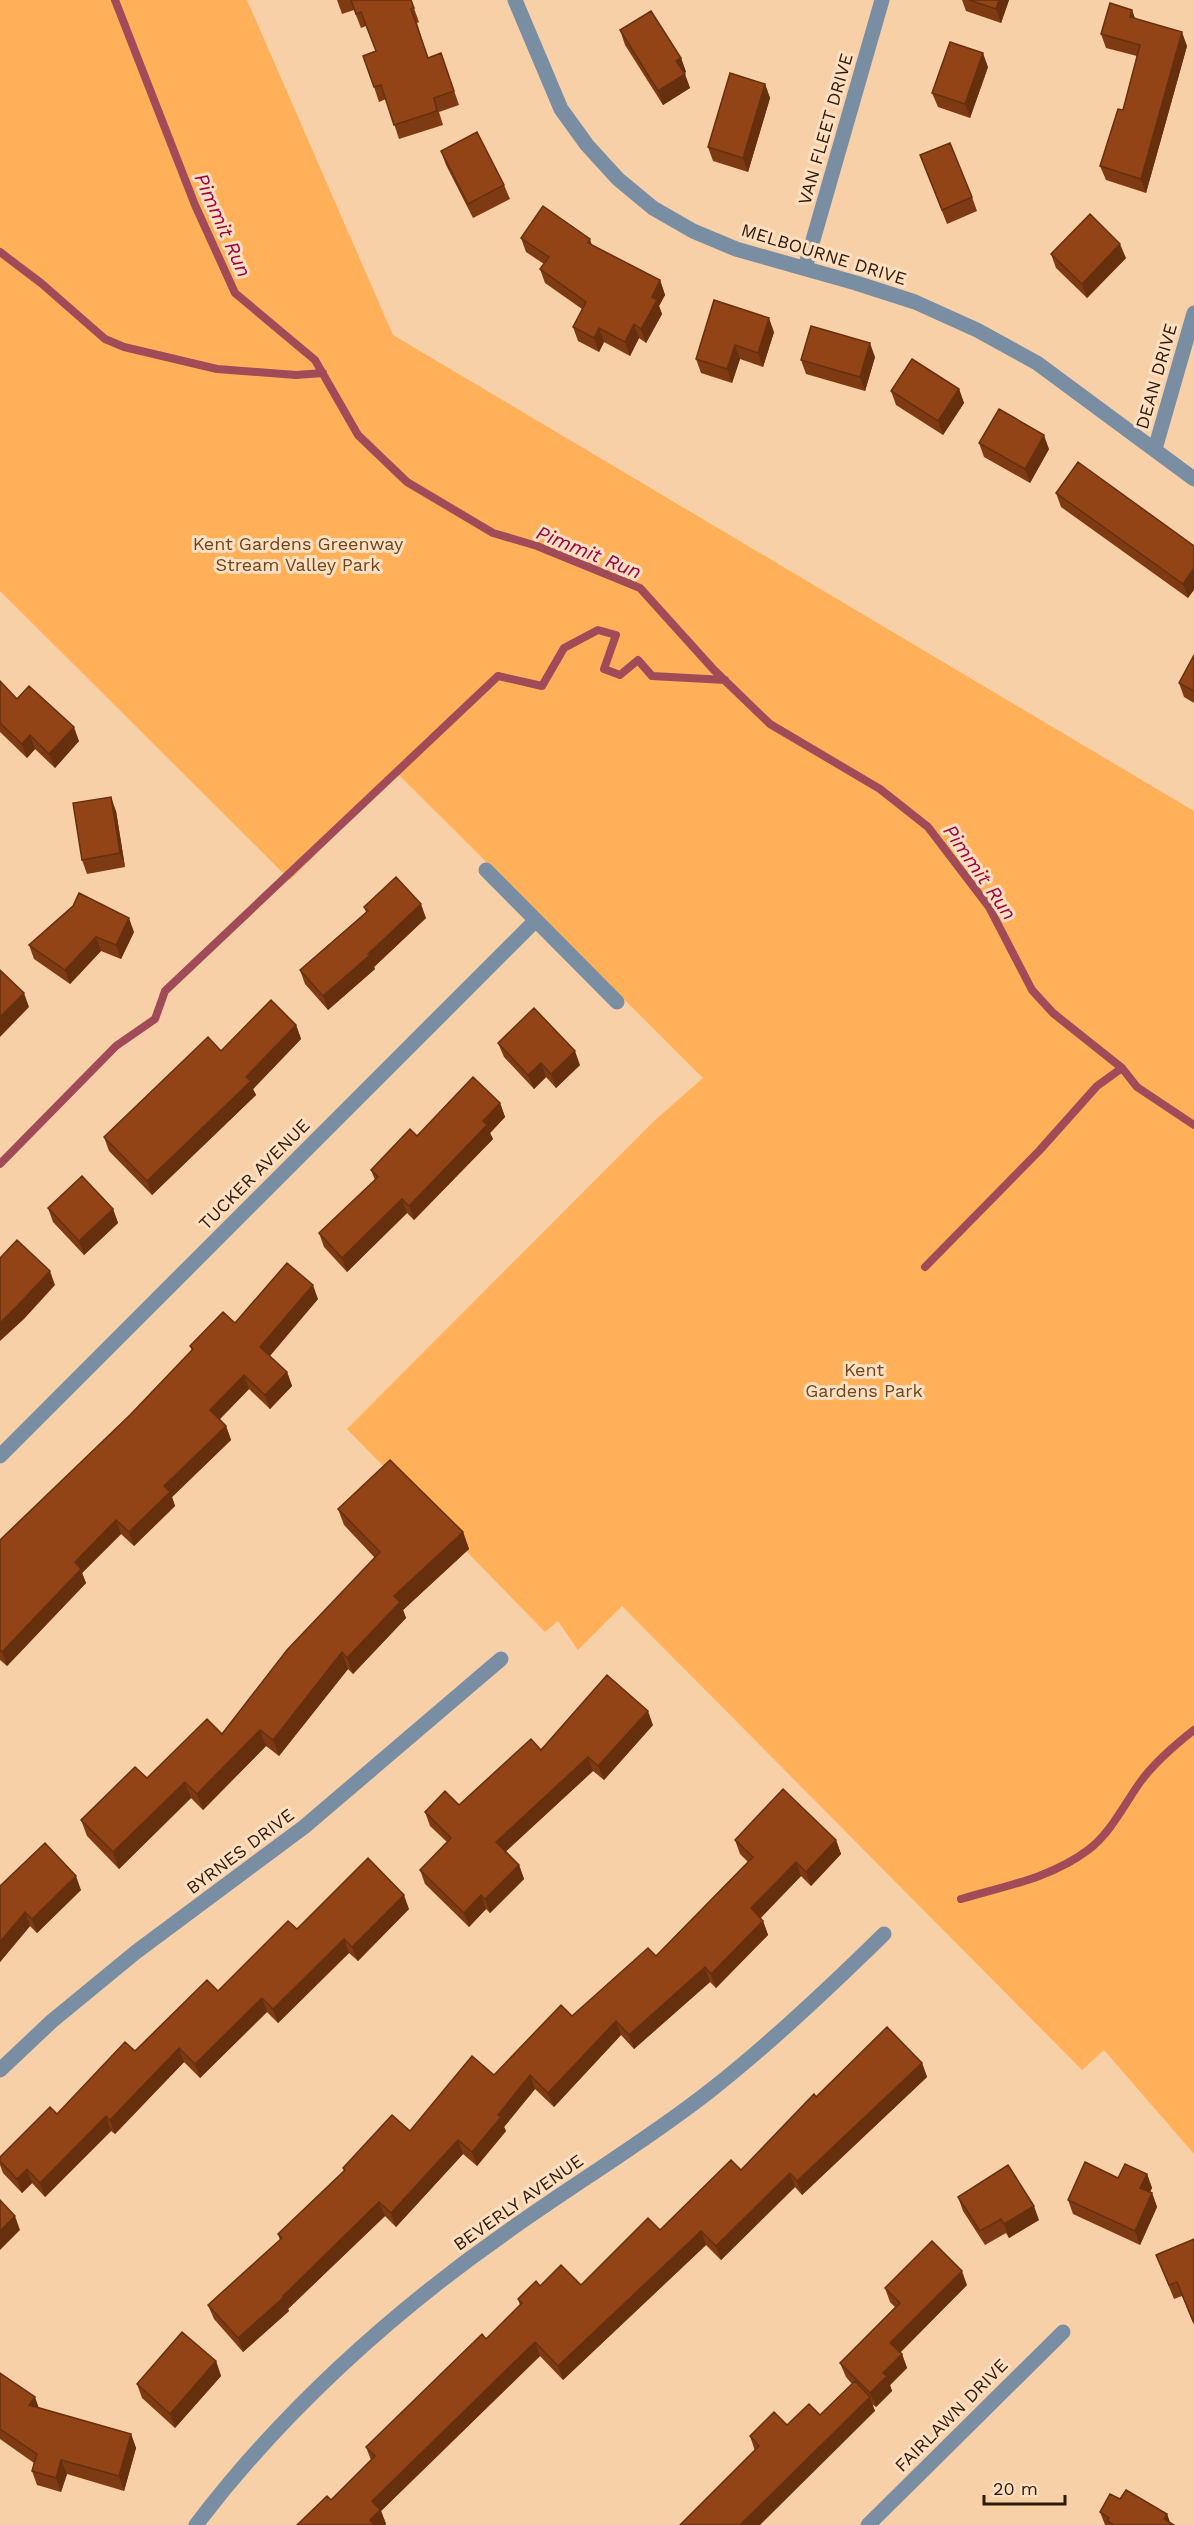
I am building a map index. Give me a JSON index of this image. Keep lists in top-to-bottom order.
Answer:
{
  "streets": {
    "street": [
      "VAN FLEET DRIVE",
      "MELBOURNE DRIVE",
      "DEAN DRIVE",
      "TUCKER AVENUE",
      "BYRNES DRIVE",
      "BEVERLY AVENUE",
      "FAIRLAWN DRIVE"
    ]
  },
  "crossings": [
    ["VAN FLEET DRIVE", "MELBOURNE DRIVE"],
    ["MELBOURNE DRIVE", "DEAN DRIVE"]
  ],
  "water": ["Pimmit Run"],
  "parks": ["Kent Gardens Greenway Stream Valley Park", "Kent Gardens Park"],
  "scale_bar": "20 m"
}
